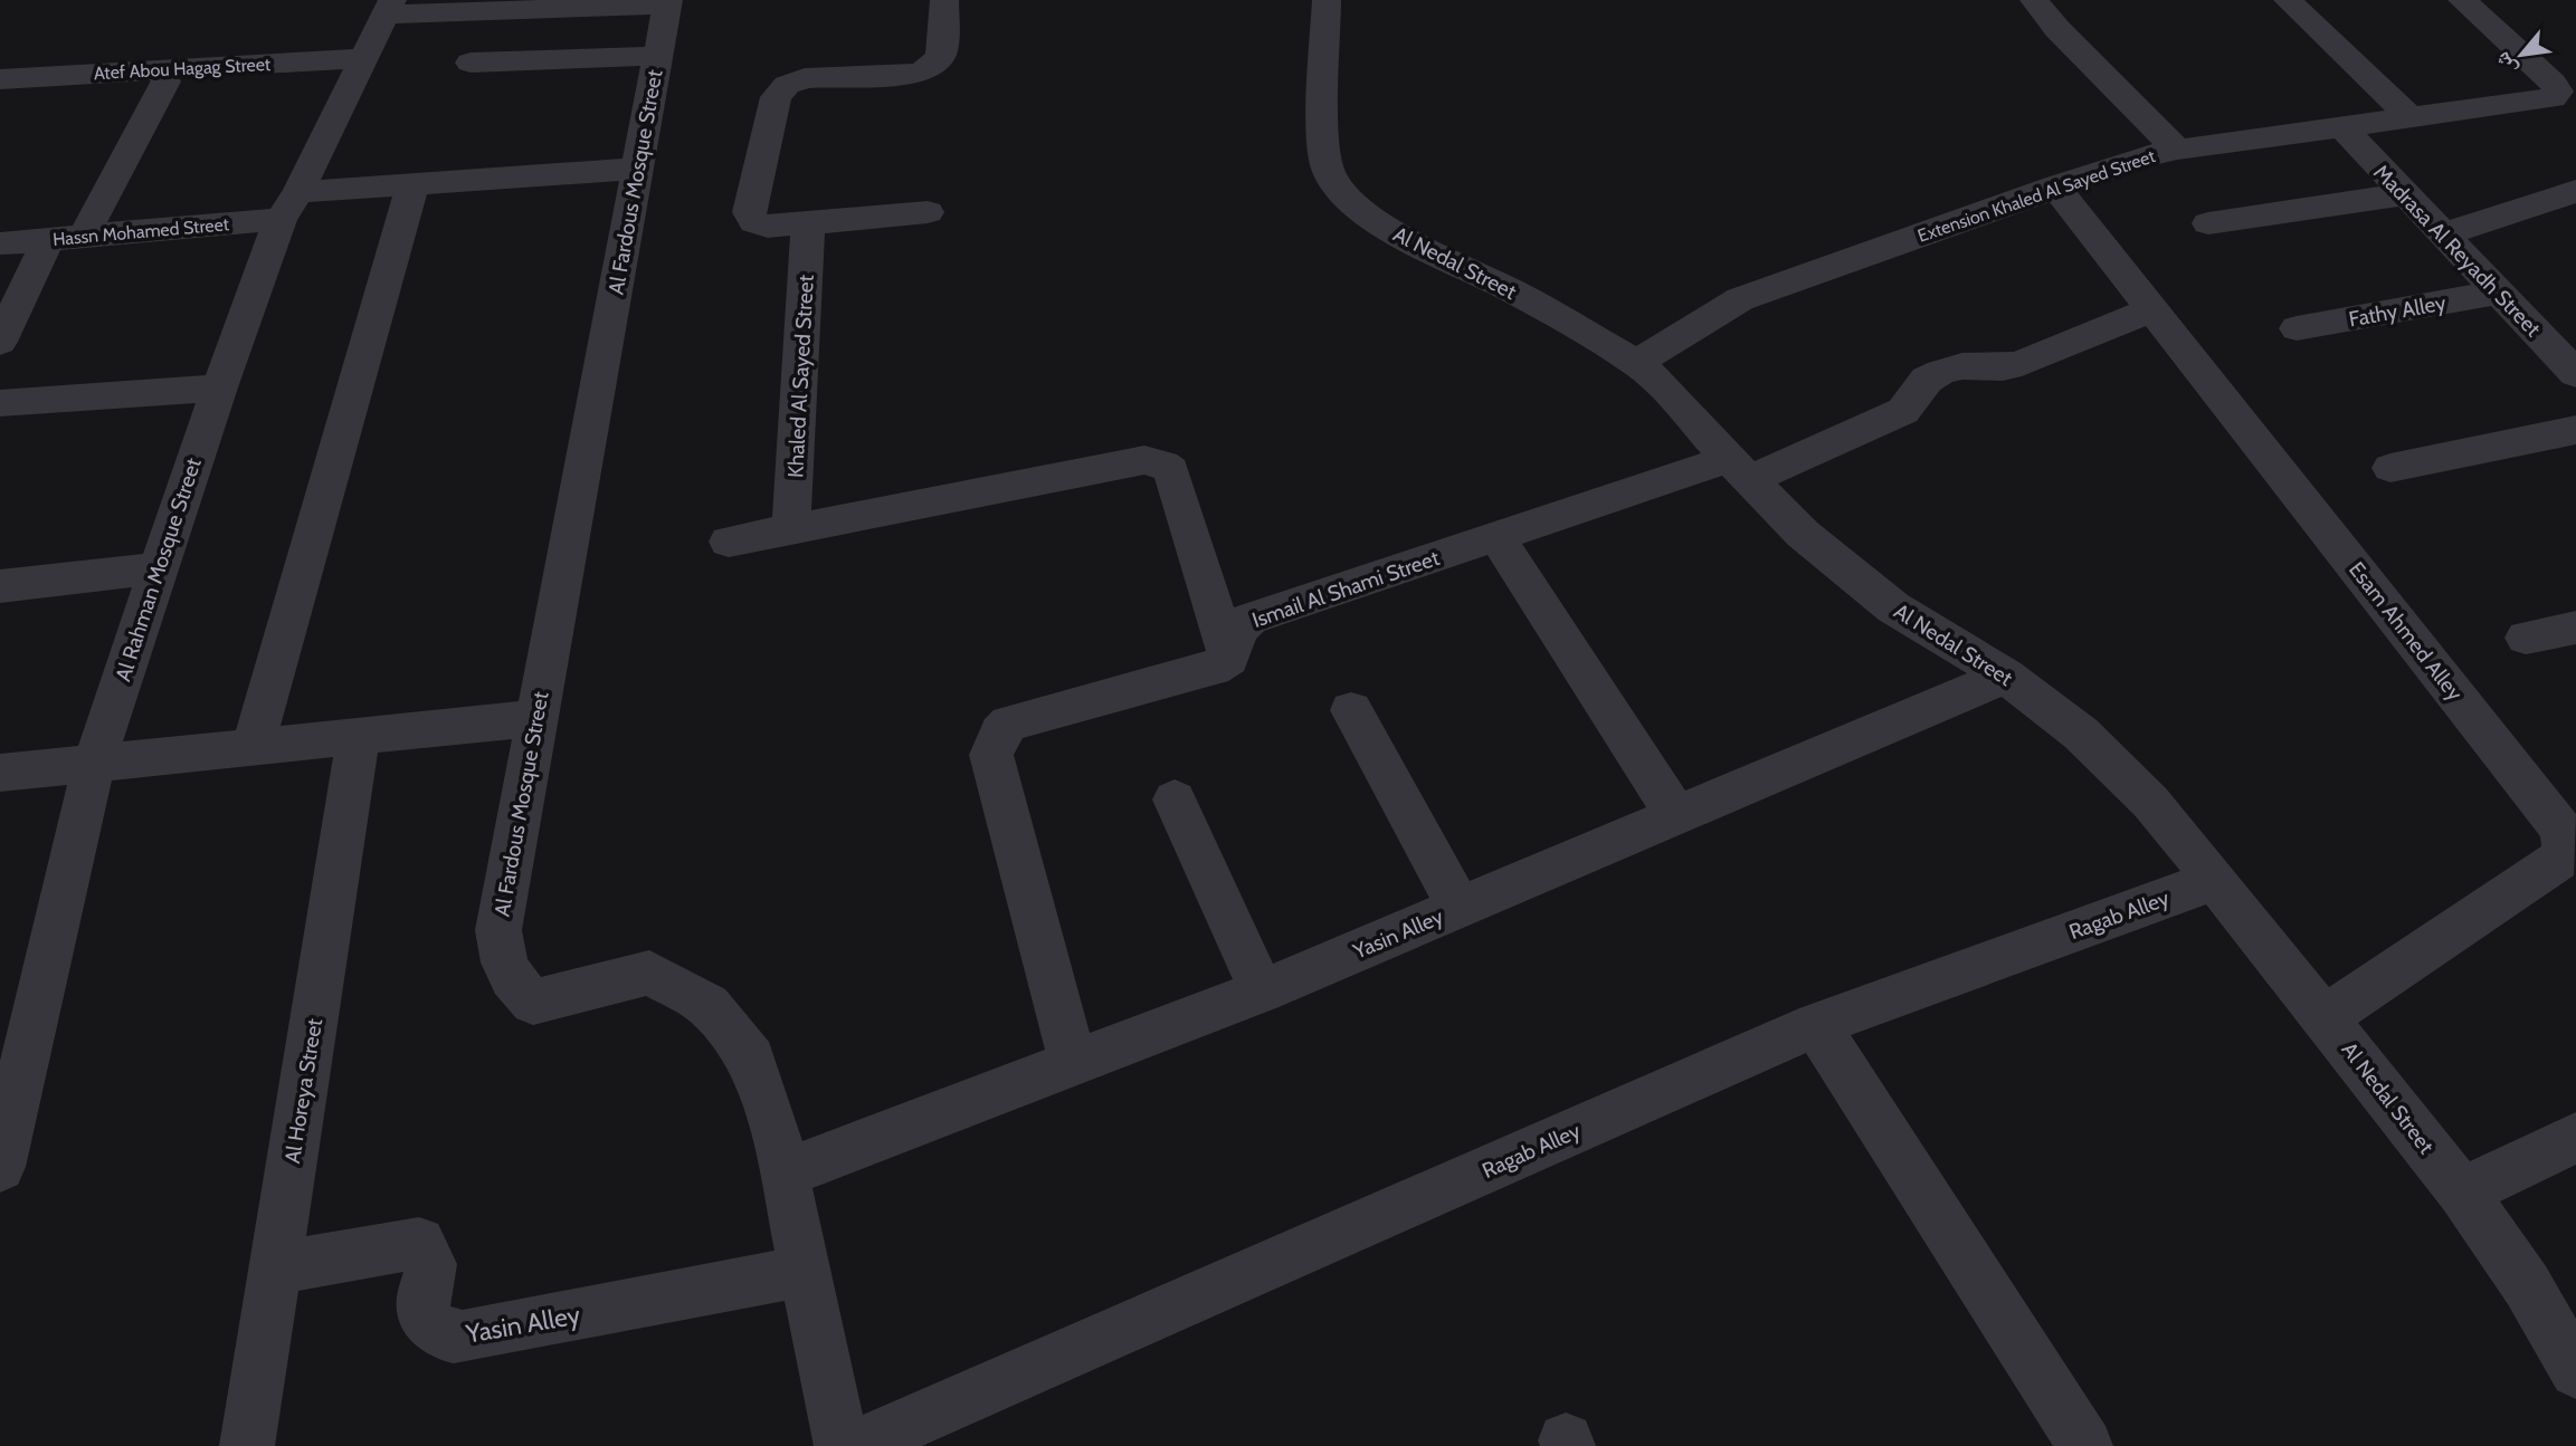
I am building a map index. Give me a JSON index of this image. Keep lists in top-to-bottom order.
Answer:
{
  "streets": {
    "street": [
      "Atef Abou Hagag Street",
      "Al Fardous Mosque Street",
      "Extension Khaled Al Sayed Street",
      "Hassn Mohamed Street",
      "Madrasa Al Reyadh Street",
      "Al Nedal Street",
      "Fathy Alley",
      "Khaled Al Sayed Street",
      "Al Rahman Mosque Street",
      "Ismail Al Shami Street",
      "Esam Ahmed Alley",
      "Ragab Alley",
      "Yasin Alley",
      "Al Horeya Street"
    ]
  },
  "crossings": [
    ["Atef Abou Hagag Street", "Al Rahman Mosque Street"],
    ["Al Fardous Mosque Street", "Hassn Mohamed Street"],
    ["Al Fardous Mosque Street", "Yasin Alley"],
    ["Extension Khaled Al Sayed Street", "Madrasa Al Reyadh Street"],
    ["Extension Khaled Al Sayed Street", "Al Nedal Street"],
    ["Extension Khaled Al Sayed Street", "Esam Ahmed Alley"],
    ["Hassn Mohamed Street", "Al Rahman Mosque Street"],
    ["Madrasa Al Reyadh Street", "Fathy Alley"],
    ["Al Nedal Street", "Ismail Al Shami Street"],
    ["Al Nedal Street", "Esam Ahmed Alley"],
    ["Al Nedal Street", "Ragab Alley"],
    ["Al Nedal Street", "Yasin Alley"],
    ["Ismail Al Shami Street", "Esam Ahmed Alley"],
    ["Yasin Alley", "Al Horeya Street"]
  ],
  "north": "bottom left"
}
